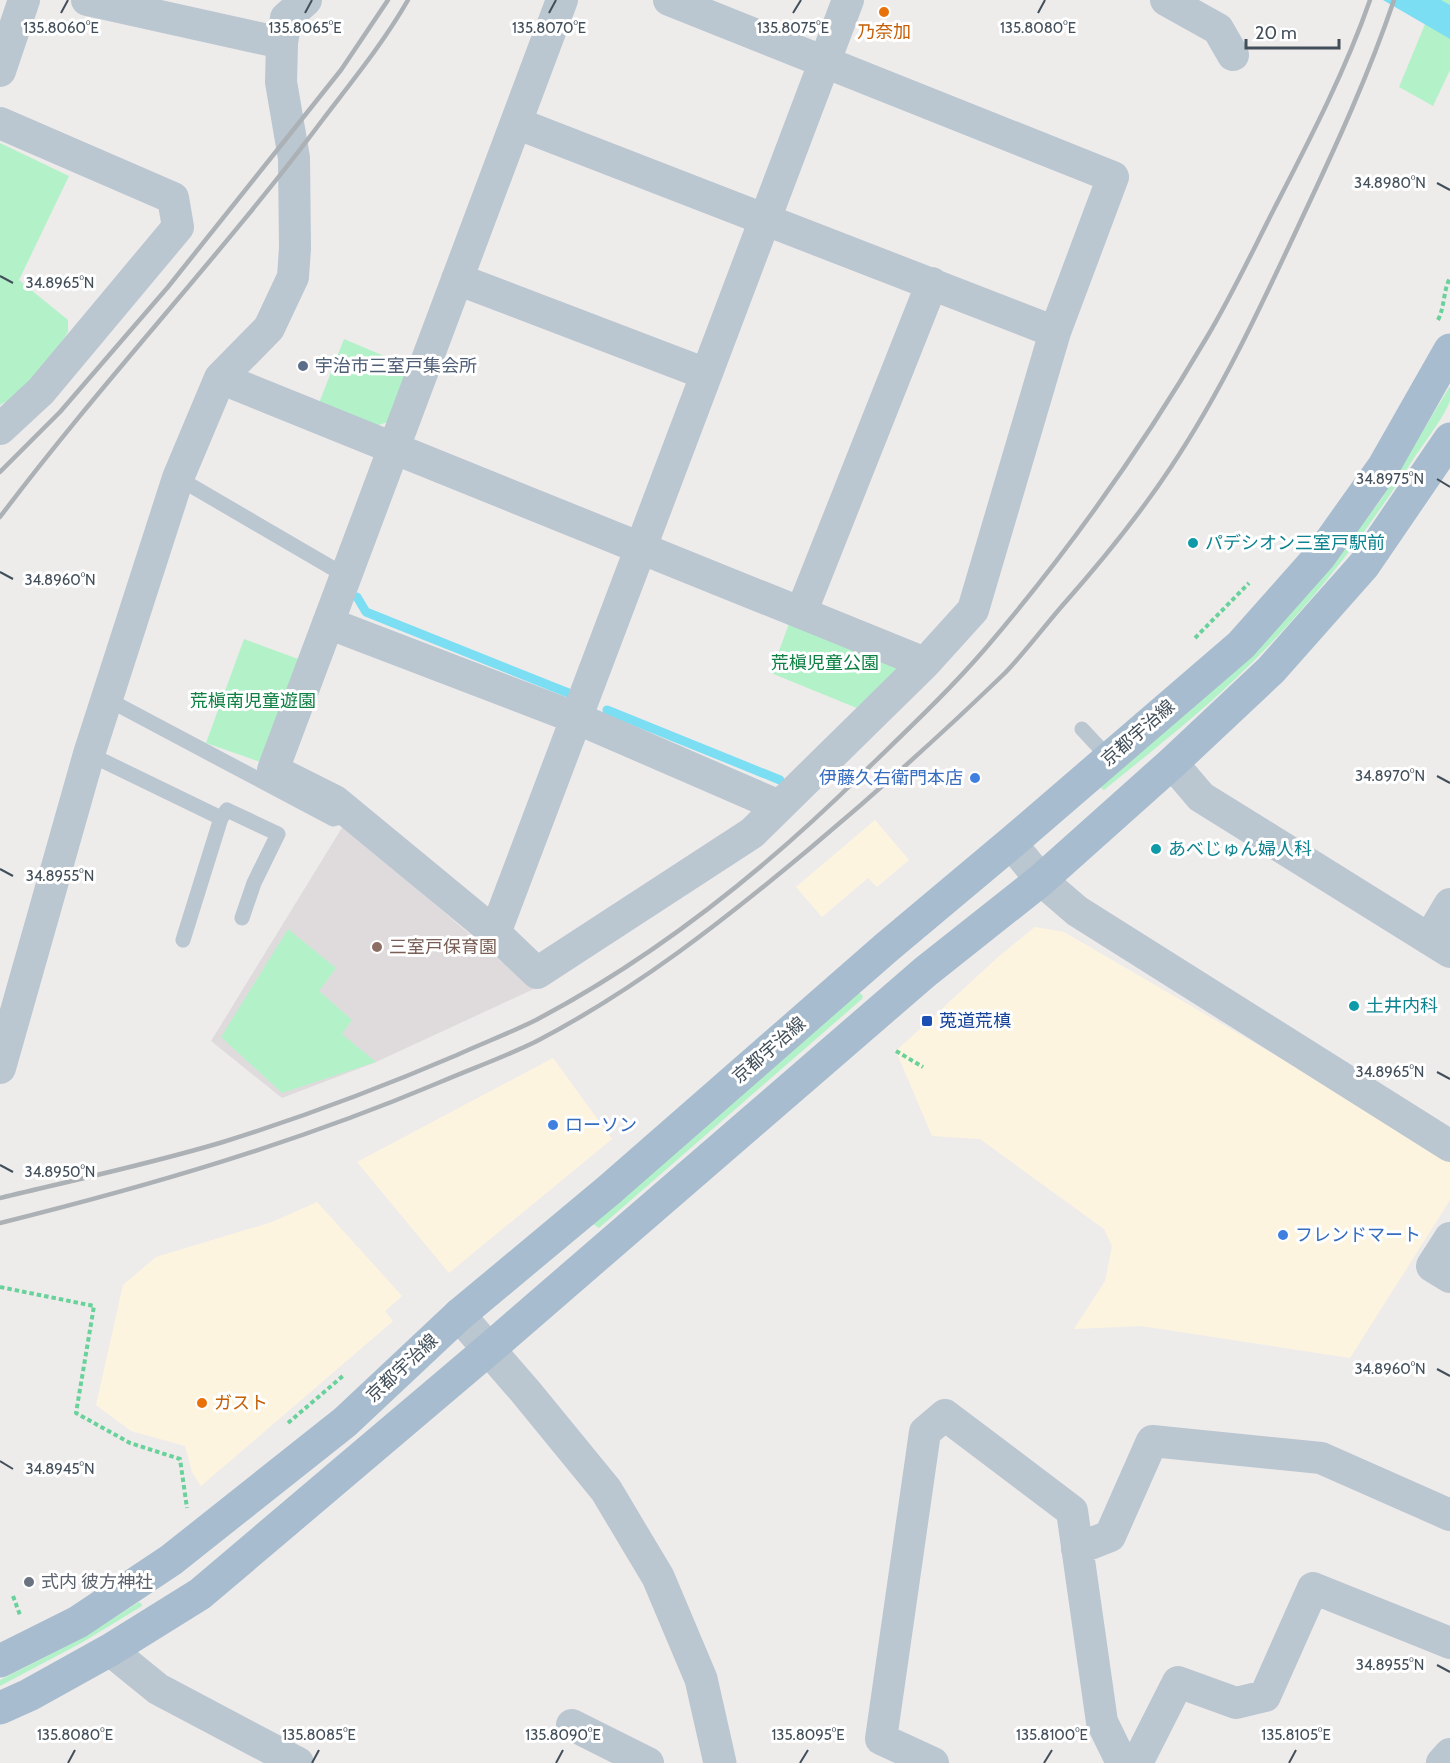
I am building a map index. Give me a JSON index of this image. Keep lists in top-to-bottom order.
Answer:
{
  "streets": {
    "main road": ["京都宇治線"]
  },
  "parks": ["荒槇児童公園", "荒槇南児童遊園"],
  "places": {
    "other": [
      "乃奈加",
      "宇治市三室戸集会所",
      "パデシオン三室戸駅前",
      "伊藤久右衛門本店",
      "あべじゅん婦人科",
      "三室戸保育園",
      "土井内科",
      "ローソン",
      "フレンドマート",
      "ガスト",
      "式内 彼方神社"
    ],
    "transit": ["莵道荒槙"]
  },
  "scale_bar": "20 m",
  "coordinates": [
    "135.8060°E",
    "135.8065°E",
    "135.8070°E",
    "135.8075°E",
    "135.8080°E",
    "34.8980°N",
    "34.8965°N",
    "34.8975°N",
    "34.8960°N",
    "34.8970°N",
    "34.8955°N",
    "34.8950°N",
    "34.8945°N",
    "135.8085°E",
    "135.8090°E",
    "135.8095°E",
    "135.8100°E",
    "135.8105°E"
  ]
}
